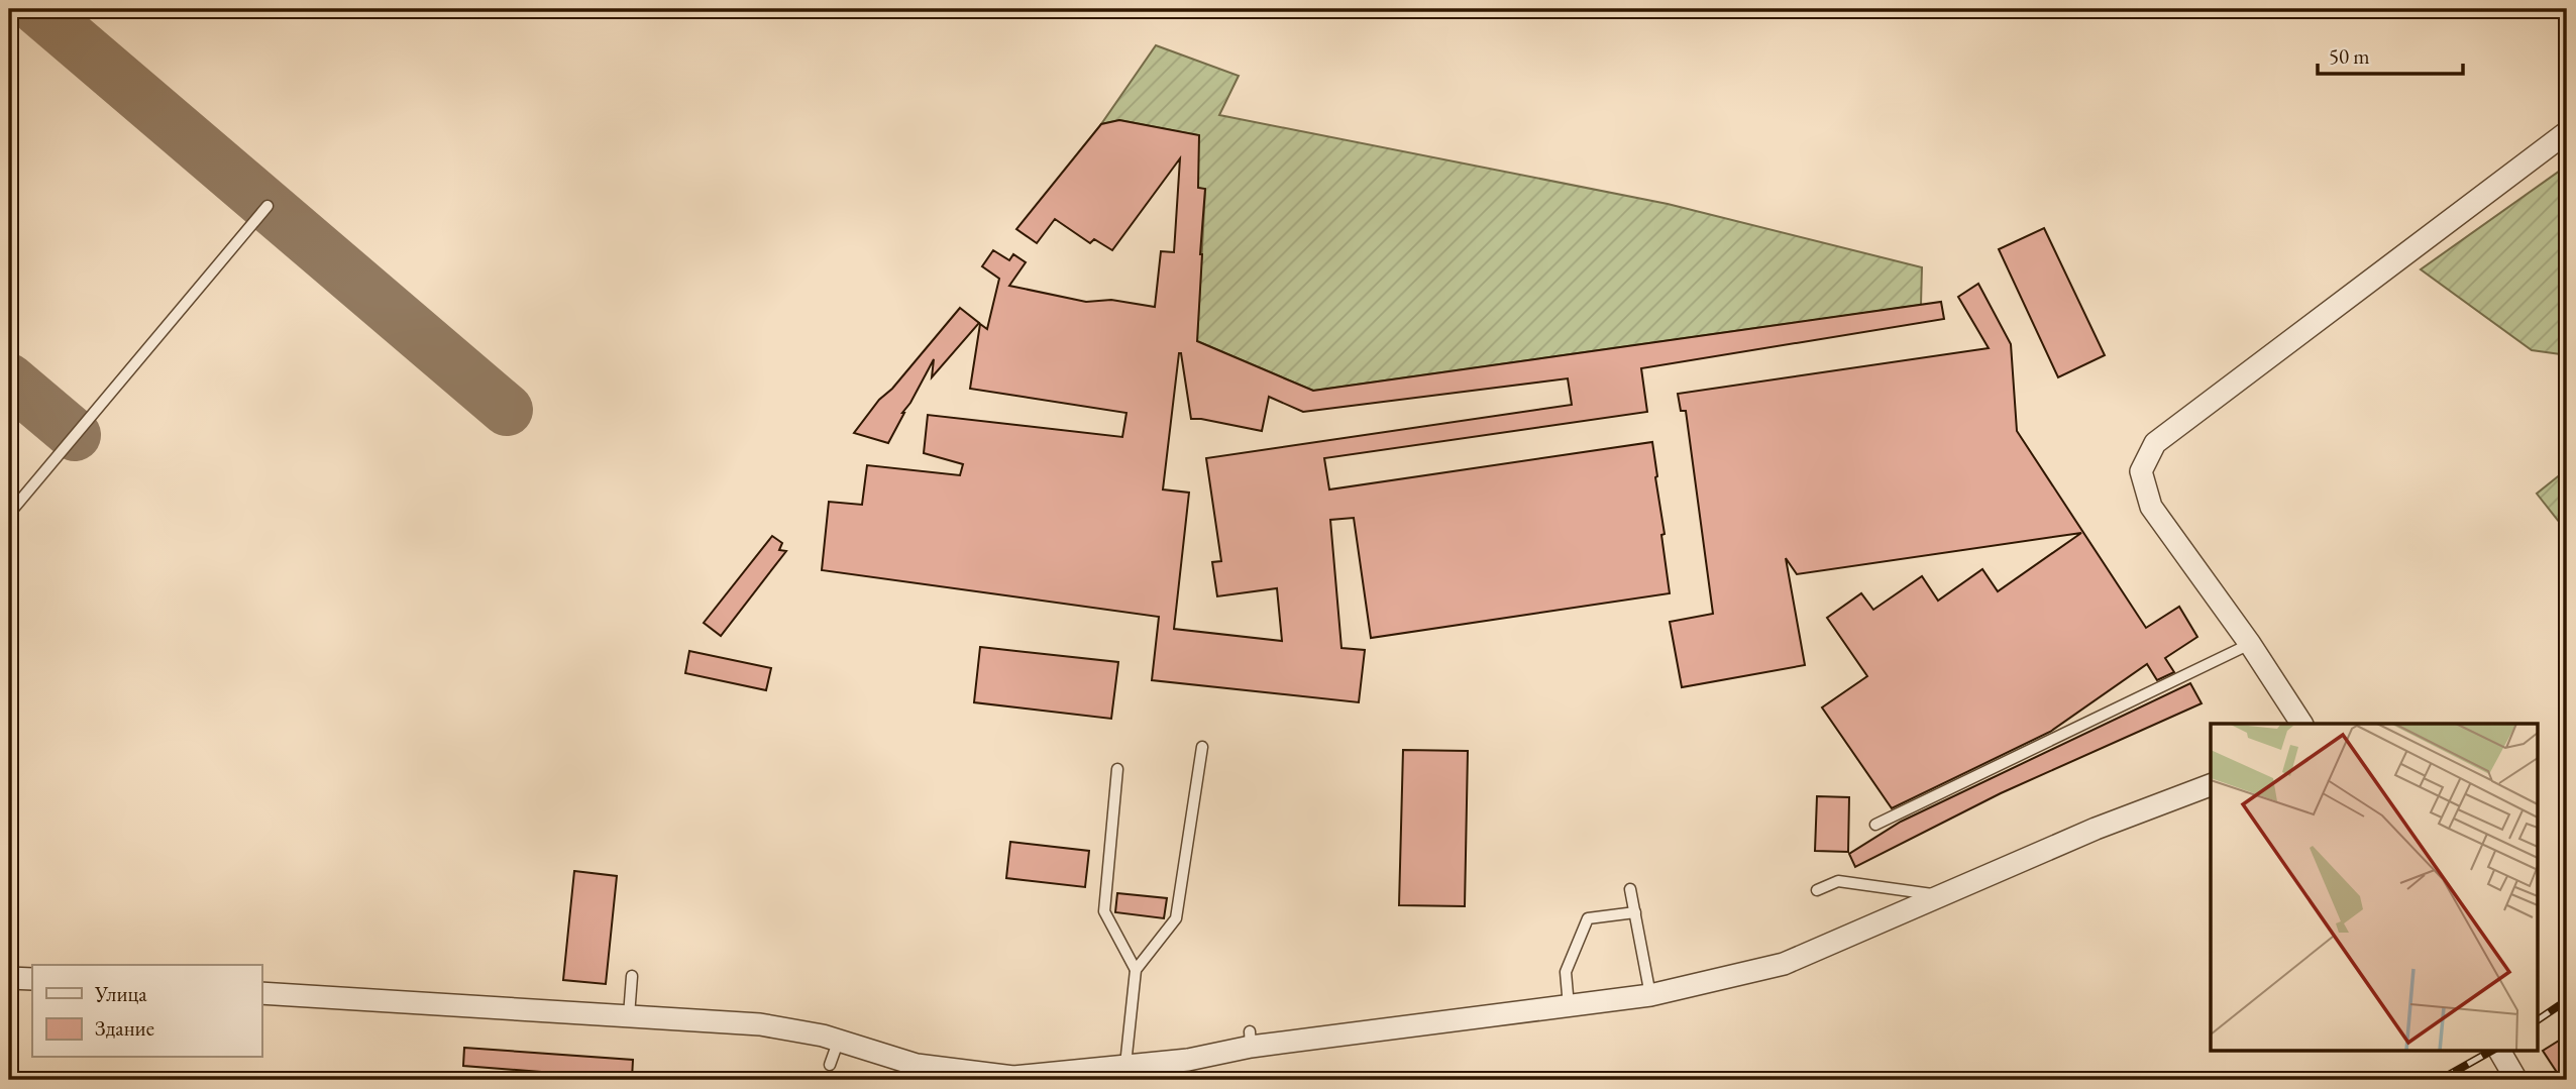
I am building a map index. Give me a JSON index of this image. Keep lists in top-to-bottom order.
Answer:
{
  "legend": ["Улица", "Здание"],
  "scale_bar": "50 m"
}
